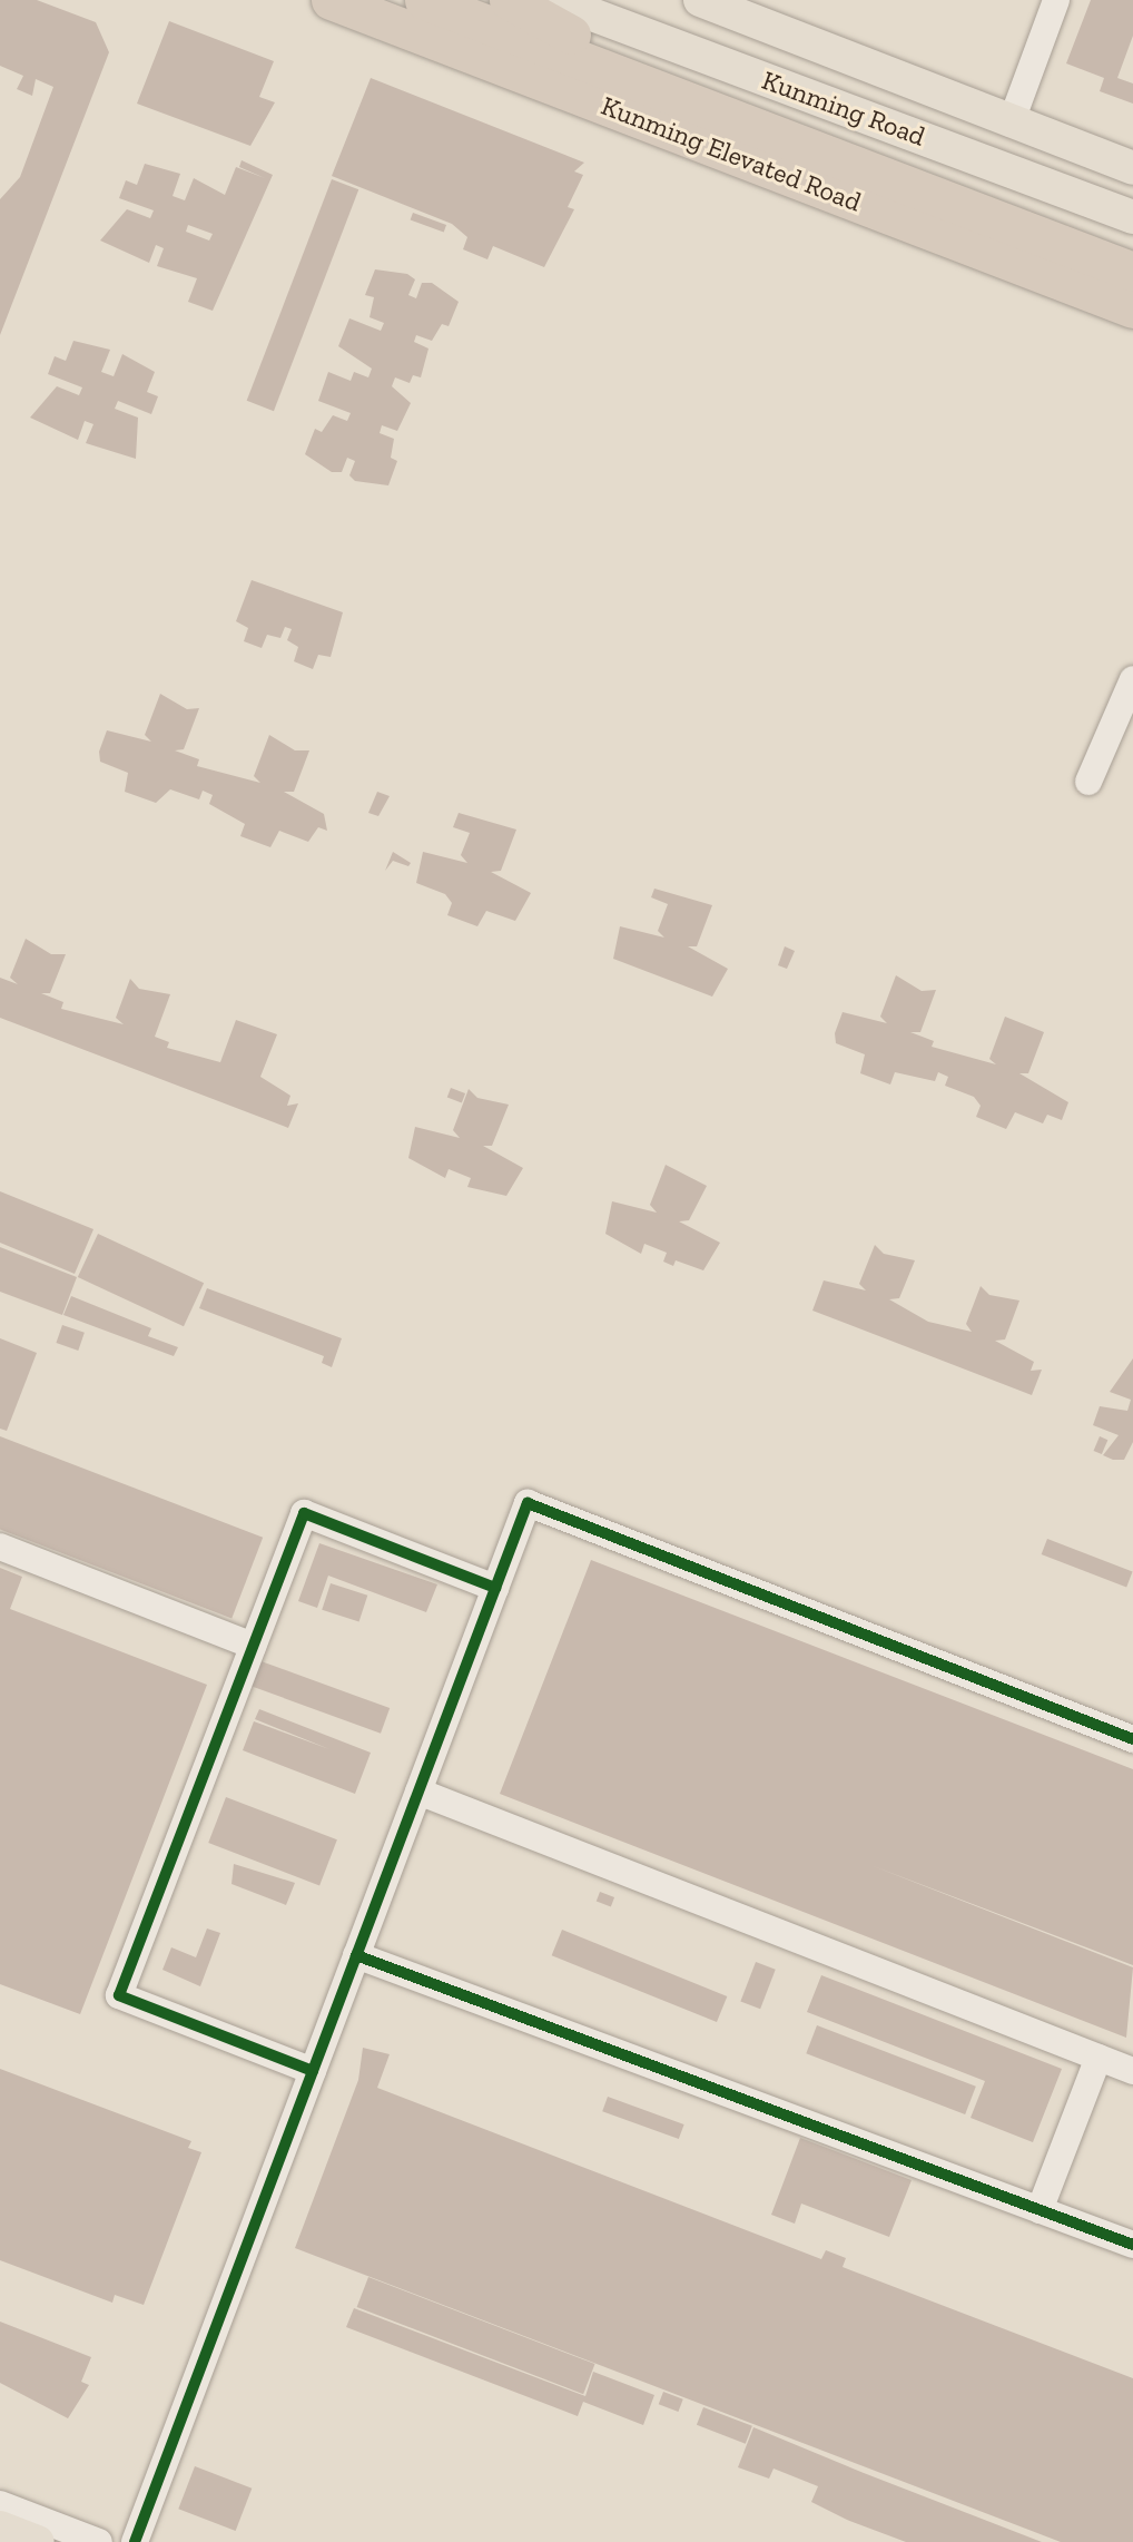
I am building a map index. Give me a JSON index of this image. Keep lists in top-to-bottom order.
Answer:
{
  "streets": {
    "highway": ["Kunming Elevated Road"],
    "main road": ["Kunming Road"]
  }
}
